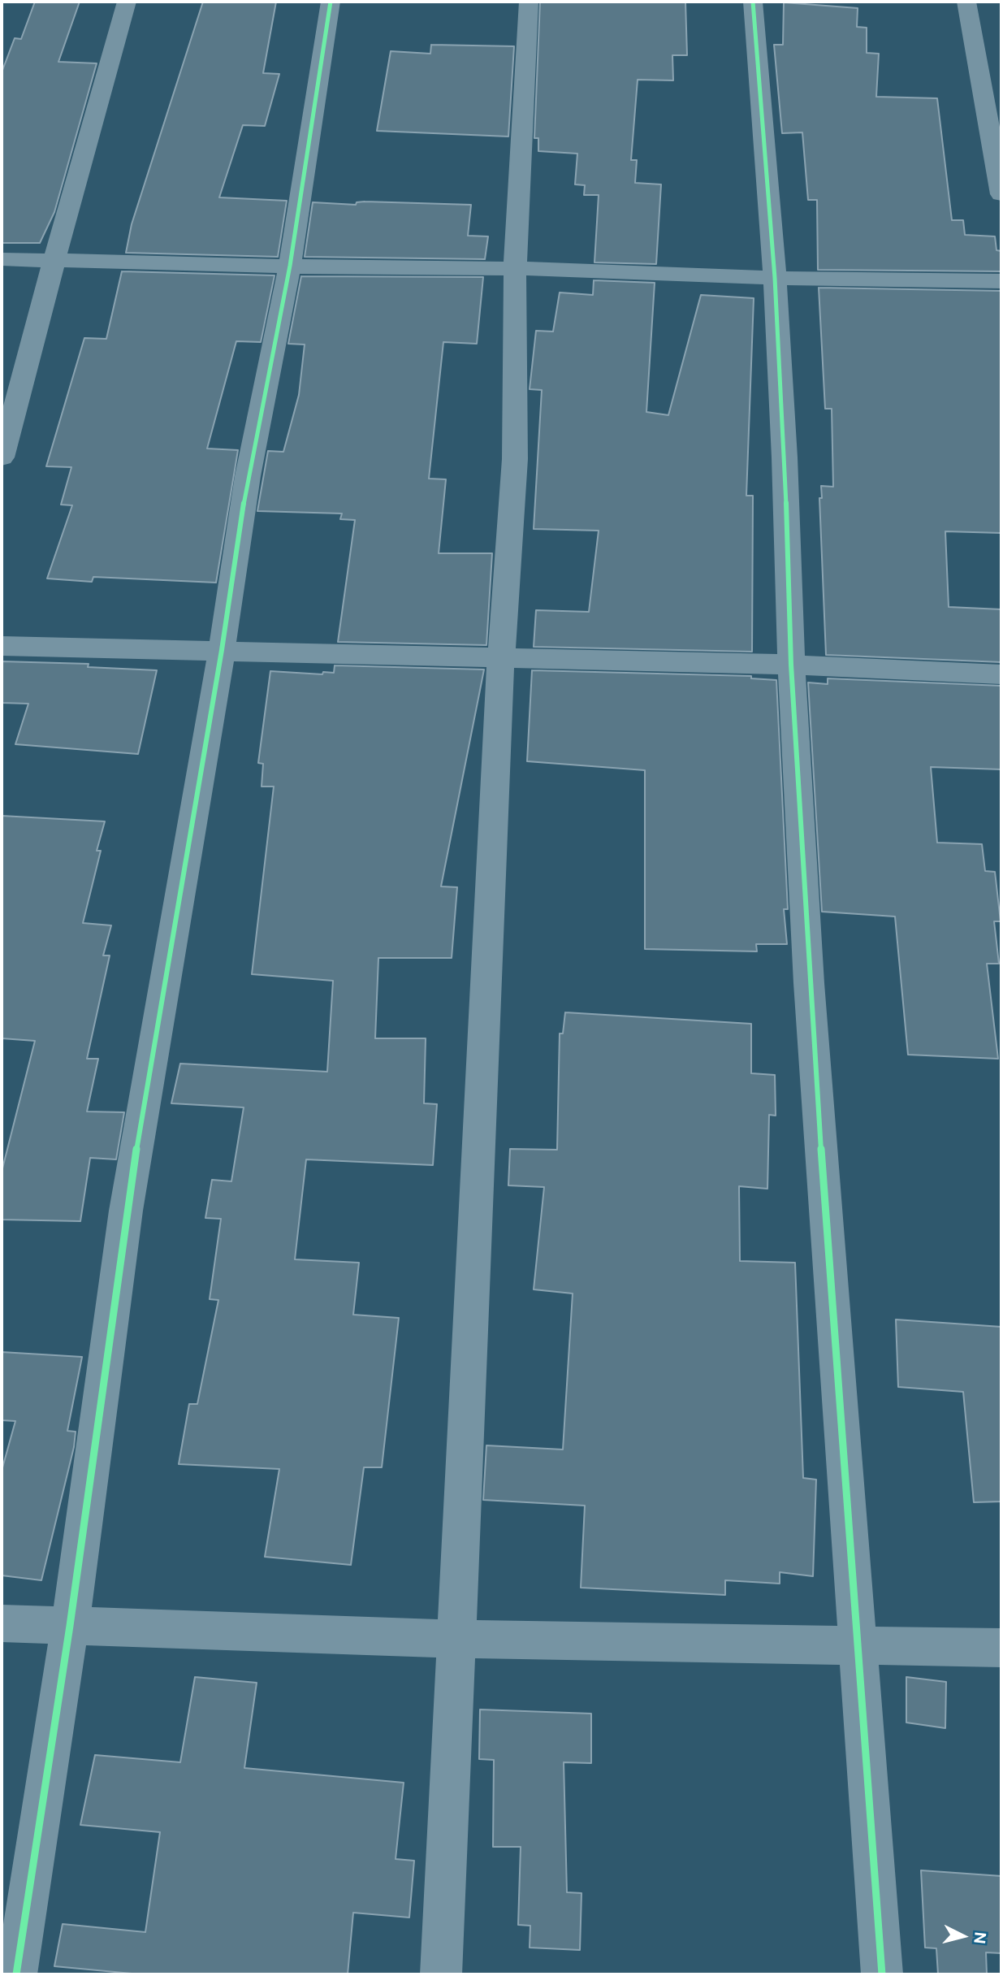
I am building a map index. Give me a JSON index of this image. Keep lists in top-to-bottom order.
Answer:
{
  "north": "right"
}
